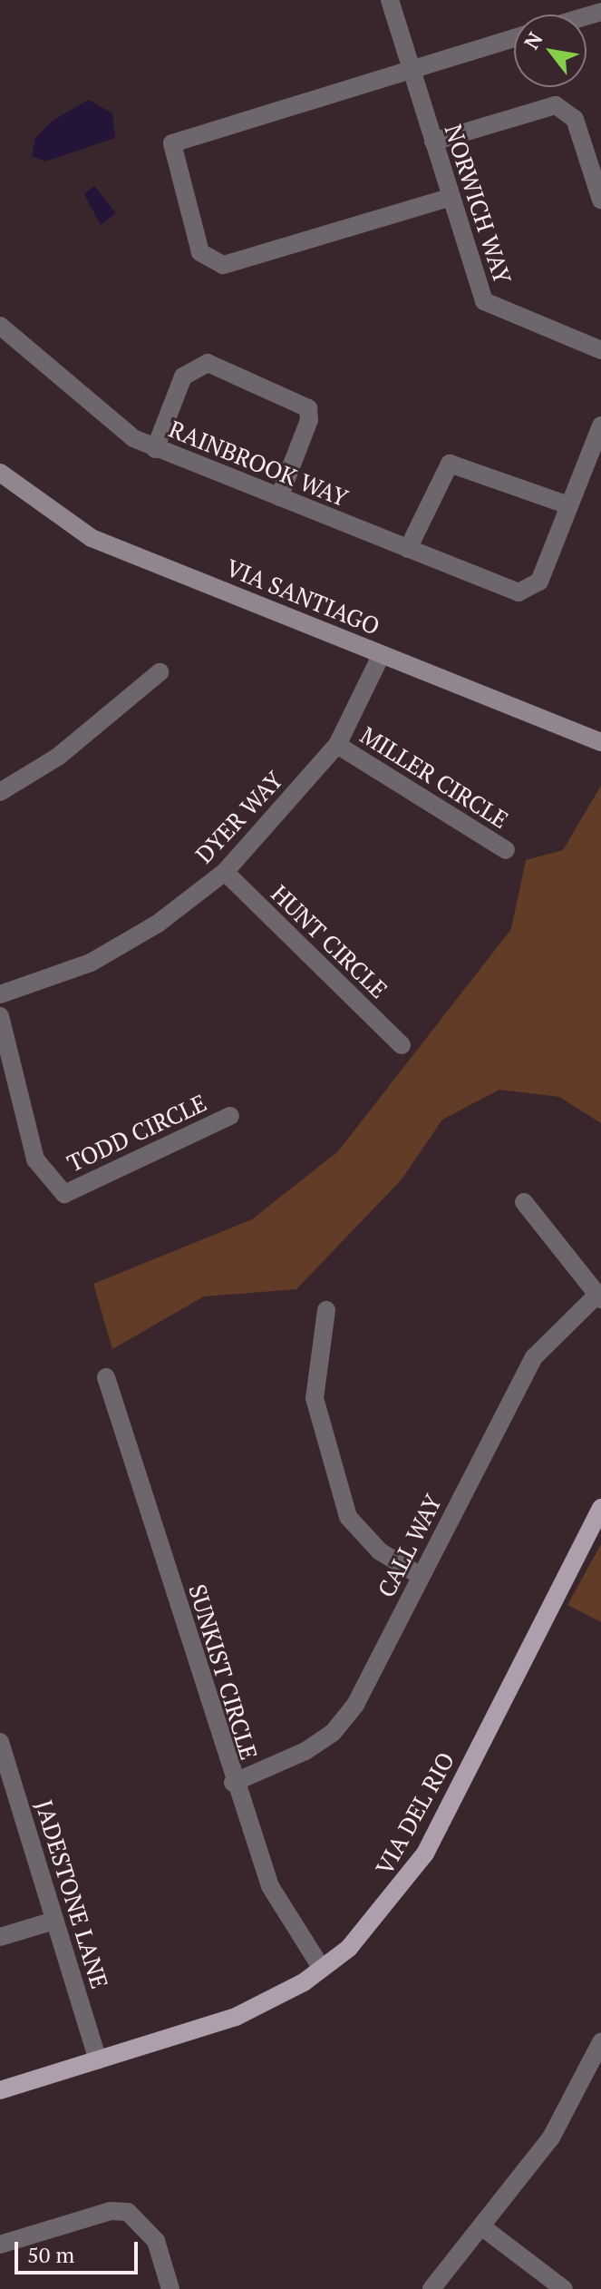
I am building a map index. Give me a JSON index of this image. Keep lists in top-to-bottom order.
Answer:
{
  "streets": {
    "main road": ["VIA DEL RIO"],
    "street": [
      "NORWICH WAY",
      "RAINBROOK WAY",
      "VIA SANTIAGO",
      "MILLER CIRCLE",
      "DYER WAY",
      "HUNT CIRCLE",
      "TODD CIRCLE",
      "CALL WAY",
      "SUNKIST CIRCLE",
      "JADESTONE LANE"
    ]
  },
  "crossings": [
    ["VIA SANTIAGO", "DYER WAY"],
    ["MILLER CIRCLE", "DYER WAY"],
    ["DYER WAY", "HUNT CIRCLE"],
    ["CALL WAY", "SUNKIST CIRCLE"],
    ["SUNKIST CIRCLE", "VIA DEL RIO"],
    ["VIA DEL RIO", "JADESTONE LANE"]
  ],
  "scale_bar": "50 m",
  "north": "top left"
}
